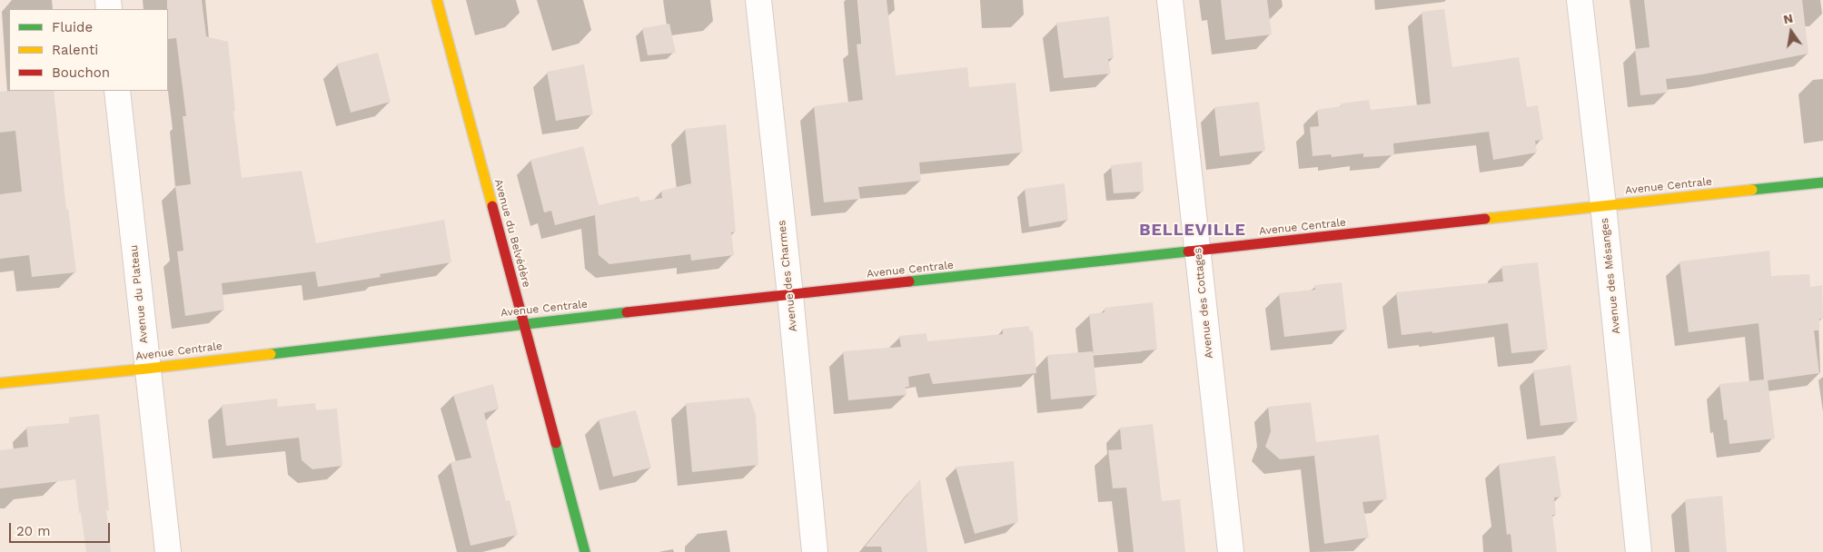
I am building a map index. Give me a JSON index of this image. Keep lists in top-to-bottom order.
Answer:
{
  "streets": {
    "street": [
      "Avenue Centrale",
      "Avenue du Belvédère",
      "Avenue des Charmes",
      "Avenue des Mésanges",
      "Avenue du Plateau",
      "Avenue des Cottages"
    ]
  },
  "crossings": [
    ["Avenue Centrale", "Avenue du Belvédère"],
    ["Avenue Centrale", "Avenue des Charmes"],
    ["Avenue Centrale", "Avenue des Mésanges"],
    ["Avenue Centrale", "Avenue du Plateau"],
    ["Avenue Centrale", "Avenue des Cottages"]
  ],
  "districts": ["BELLEVILLE"],
  "legend": ["Fluide", "Ralenti", "Bouchon"],
  "scale_bar": "20 m",
  "north": "top"
}
